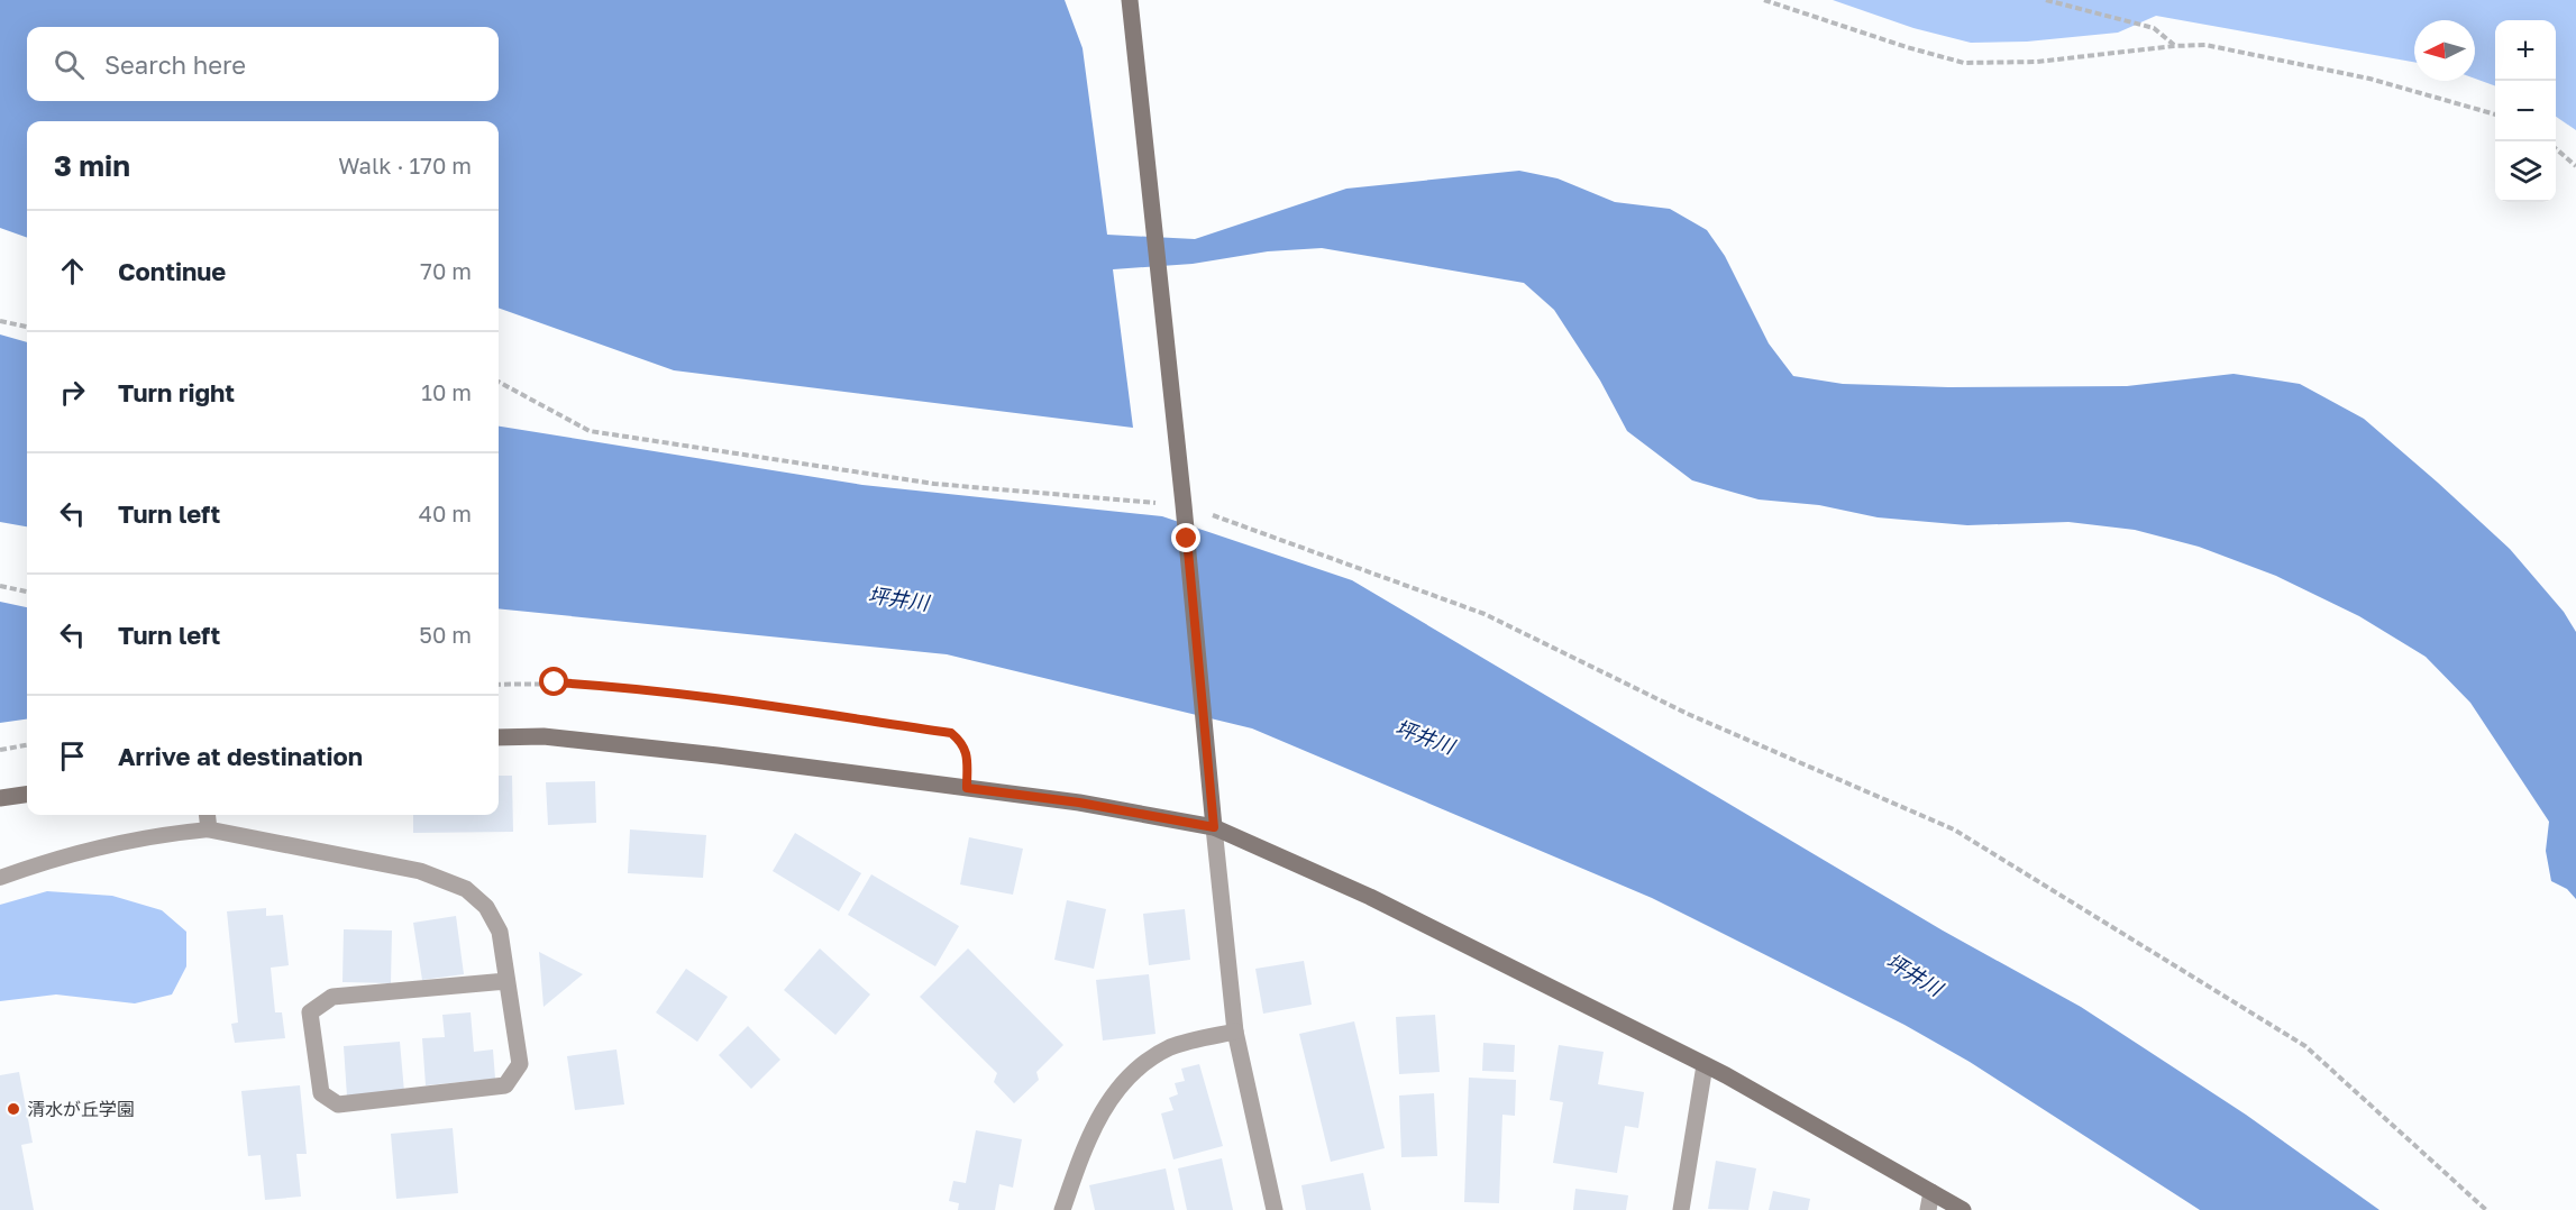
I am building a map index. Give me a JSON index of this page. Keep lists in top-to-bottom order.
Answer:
{
  "water": ["坪井川"],
  "places": ["清水が丘学園"],
  "north": "left",
  "page": {
    "map_buttons": ["+", "−"],
    "search": "Search here",
    "heading": ["3 min", "Walk · 170 m"],
    "list": [
      ["Continue", "70 m"],
      ["Turn right", "10 m"],
      ["Turn left", "40 m"],
      ["Turn left", "50 m"],
      "Arrive at destination"
    ]
  }
}
